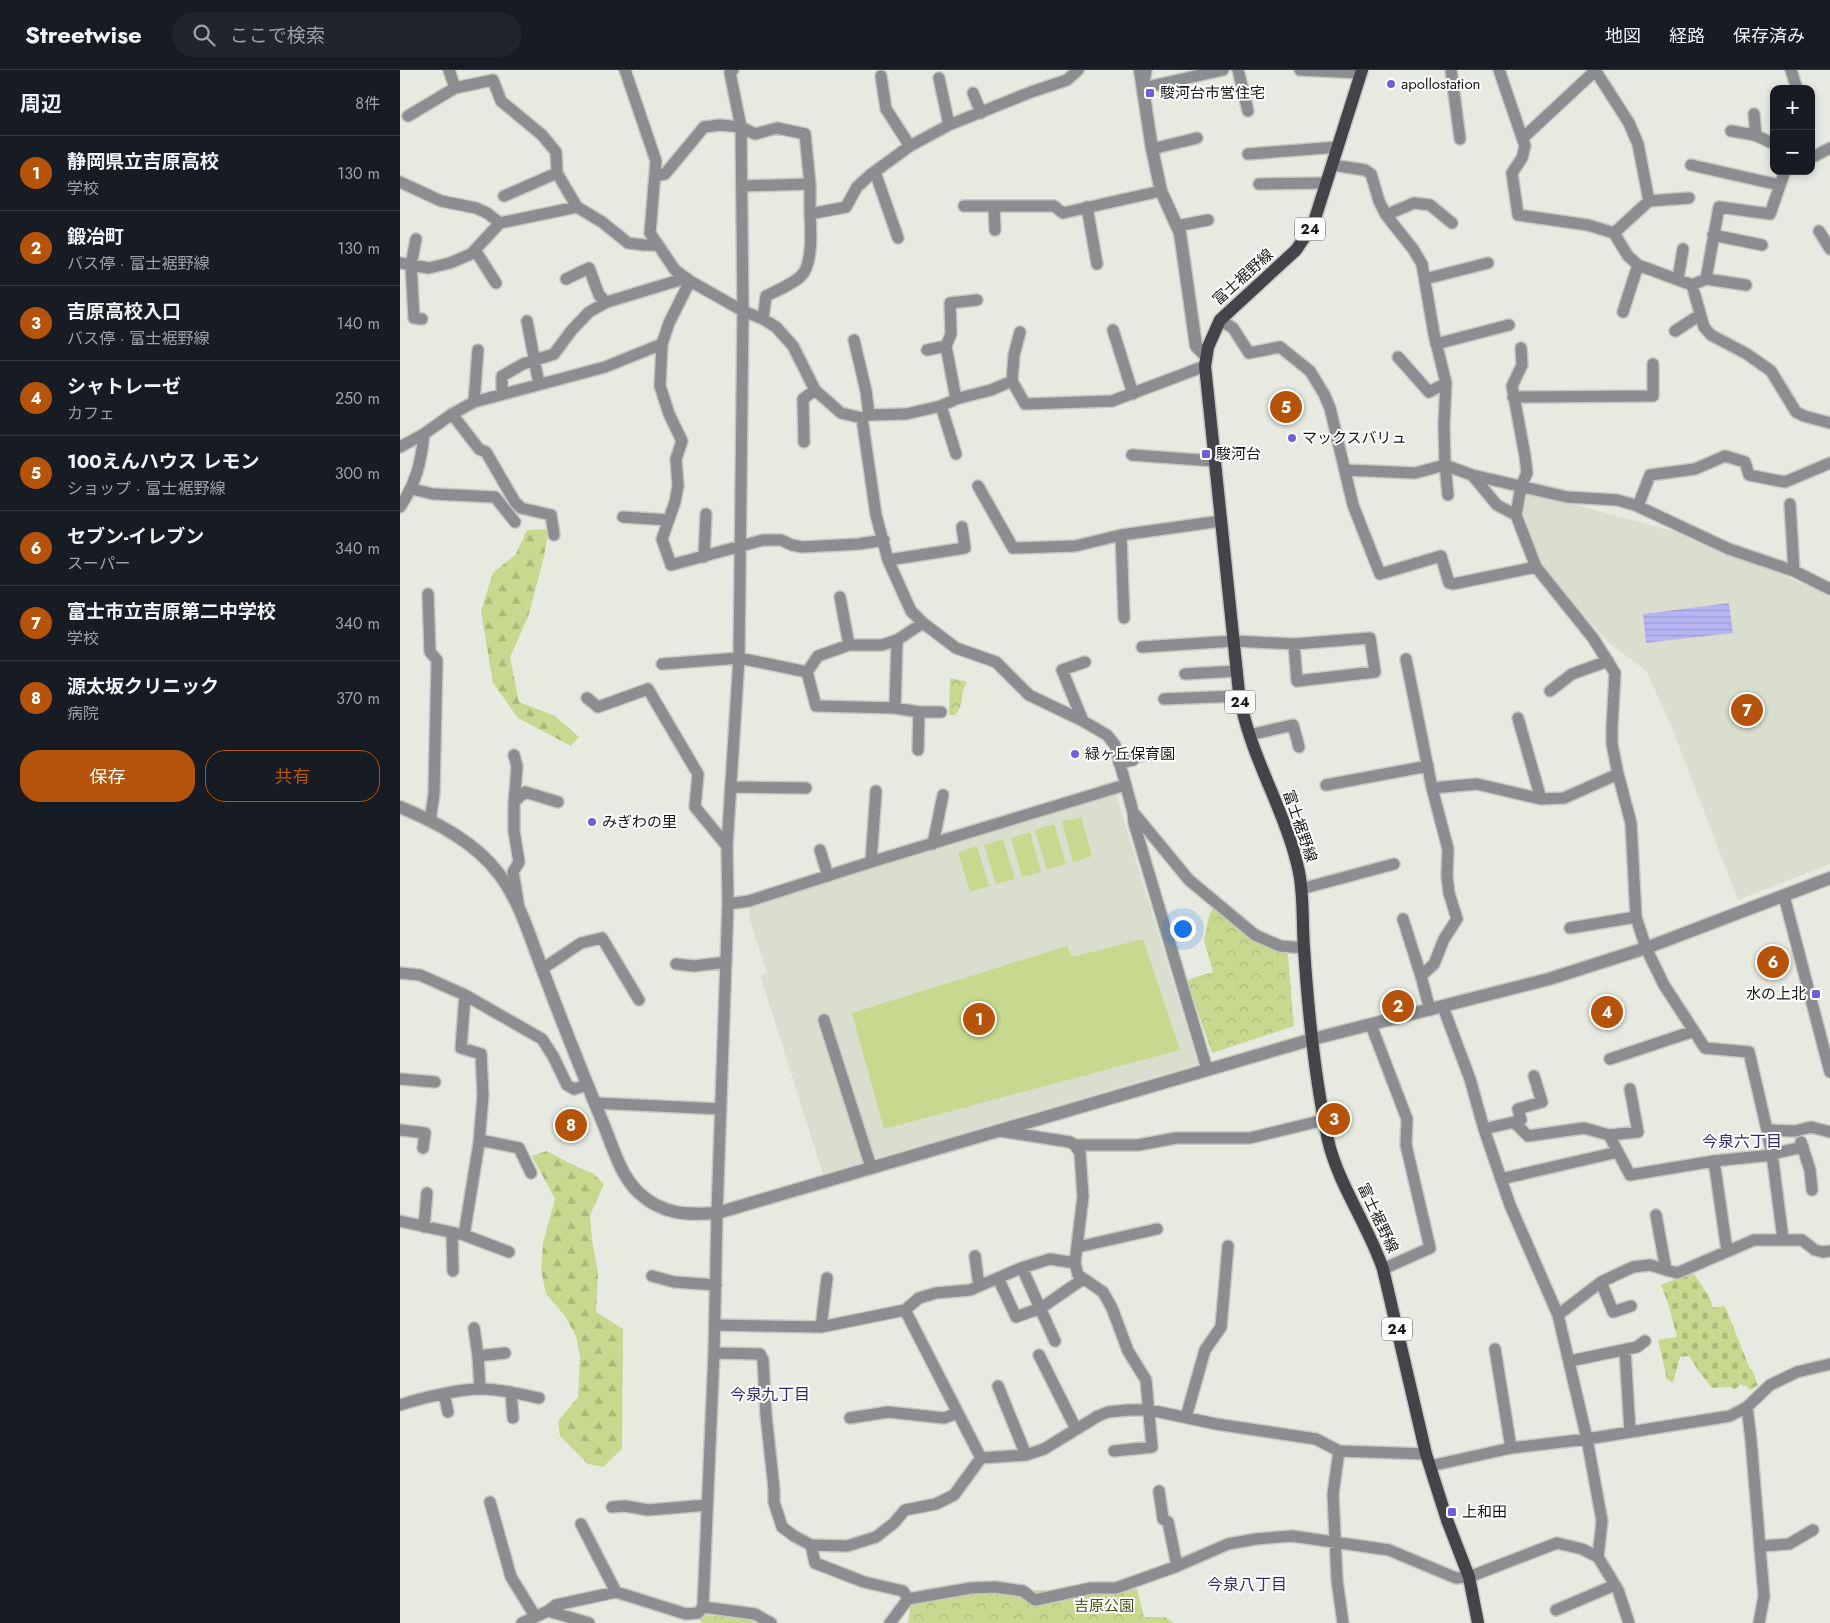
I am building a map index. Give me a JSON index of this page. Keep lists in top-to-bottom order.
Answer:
{
  "streets": {
    "main road": ["24", "富士裾野線"]
  },
  "districts": ["今泉六丁目", "今泉九丁目", "今泉八丁目"],
  "parks": ["吉原公園"],
  "places": {
    "other": [
      "apollostation",
      "マックスバリュ",
      "緑ヶ丘保育園",
      "みぎわの里"
    ],
    "transit": [
      "駿河台市営住宅",
      "駿河台",
      "水の上北",
      "上和田"
    ]
  },
  "page": {
    "header": "Streetwise",
    "search": "ここで検索",
    "nav": ["地図", "経路", "保存済み"],
    "heading": ["周辺", "8件"],
    "map_buttons": ["+", "−"],
    "list": [
      {
        "mark": "1",
        "name": "静岡県立吉原高校",
        "note": "学校",
        "value": "130 m"
      },
      {
        "mark": "2",
        "name": "鍛冶町",
        "note": "バス停 · 富士裾野線",
        "value": "130 m"
      },
      {
        "mark": "3",
        "name": "吉原高校入口",
        "note": "バス停 · 富士裾野線",
        "value": "140 m"
      },
      {
        "mark": "4",
        "name": "シャトレーゼ",
        "note": "カフェ",
        "value": "250 m"
      },
      {
        "mark": "5",
        "name": "100えんハウス レモン",
        "note": "ショップ · 富士裾野線",
        "value": "300 m"
      },
      {
        "mark": "6",
        "name": "セブン-イレブン",
        "note": "スーパー",
        "value": "340 m"
      },
      {
        "mark": "7",
        "name": "富士市立吉原第二中学校",
        "note": "学校",
        "value": "340 m"
      },
      {
        "mark": "8",
        "name": "源太坂クリニック",
        "note": "病院",
        "value": "370 m"
      }
    ],
    "pins": [
      "5",
      "7",
      "6",
      "2",
      "4",
      "1",
      "3",
      "8"
    ],
    "buttons": ["保存", "共有"]
  }
}
